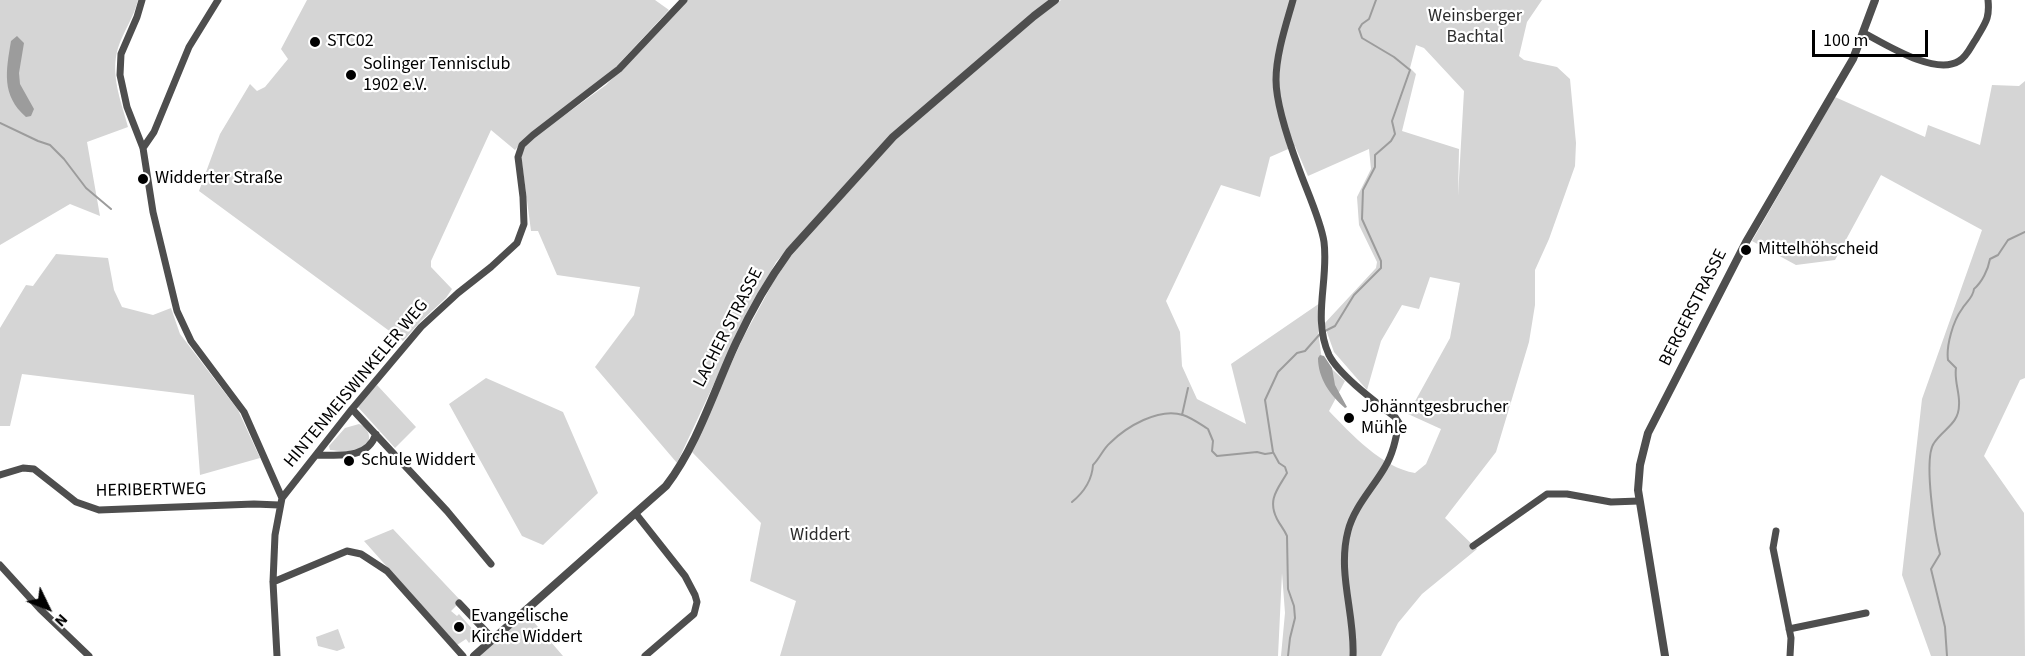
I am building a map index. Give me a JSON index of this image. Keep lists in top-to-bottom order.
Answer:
{
  "streets": {
    "street": [
      "BERGERSTRASSE",
      "LACHER STRASSE",
      "HINTENMEISWINKELER WEG",
      "HERIBERTWEG"
    ]
  },
  "crossings": [
    ["HINTENMEISWINKELER WEG", "HERIBERTWEG"]
  ],
  "parks": ["Weinsberger Bachtal", "Widdert"],
  "places": [
    "STC02",
    "Solinger Tennisclub 1902 e.V.",
    "Widderter Straße",
    "Mittelhöhscheid",
    "Johänntgesbrucher Mühle",
    "Schule Widdert",
    "Evangelische Kirche Widdert"
  ],
  "scale_bar": "100 m",
  "north": "bottom right"
}
